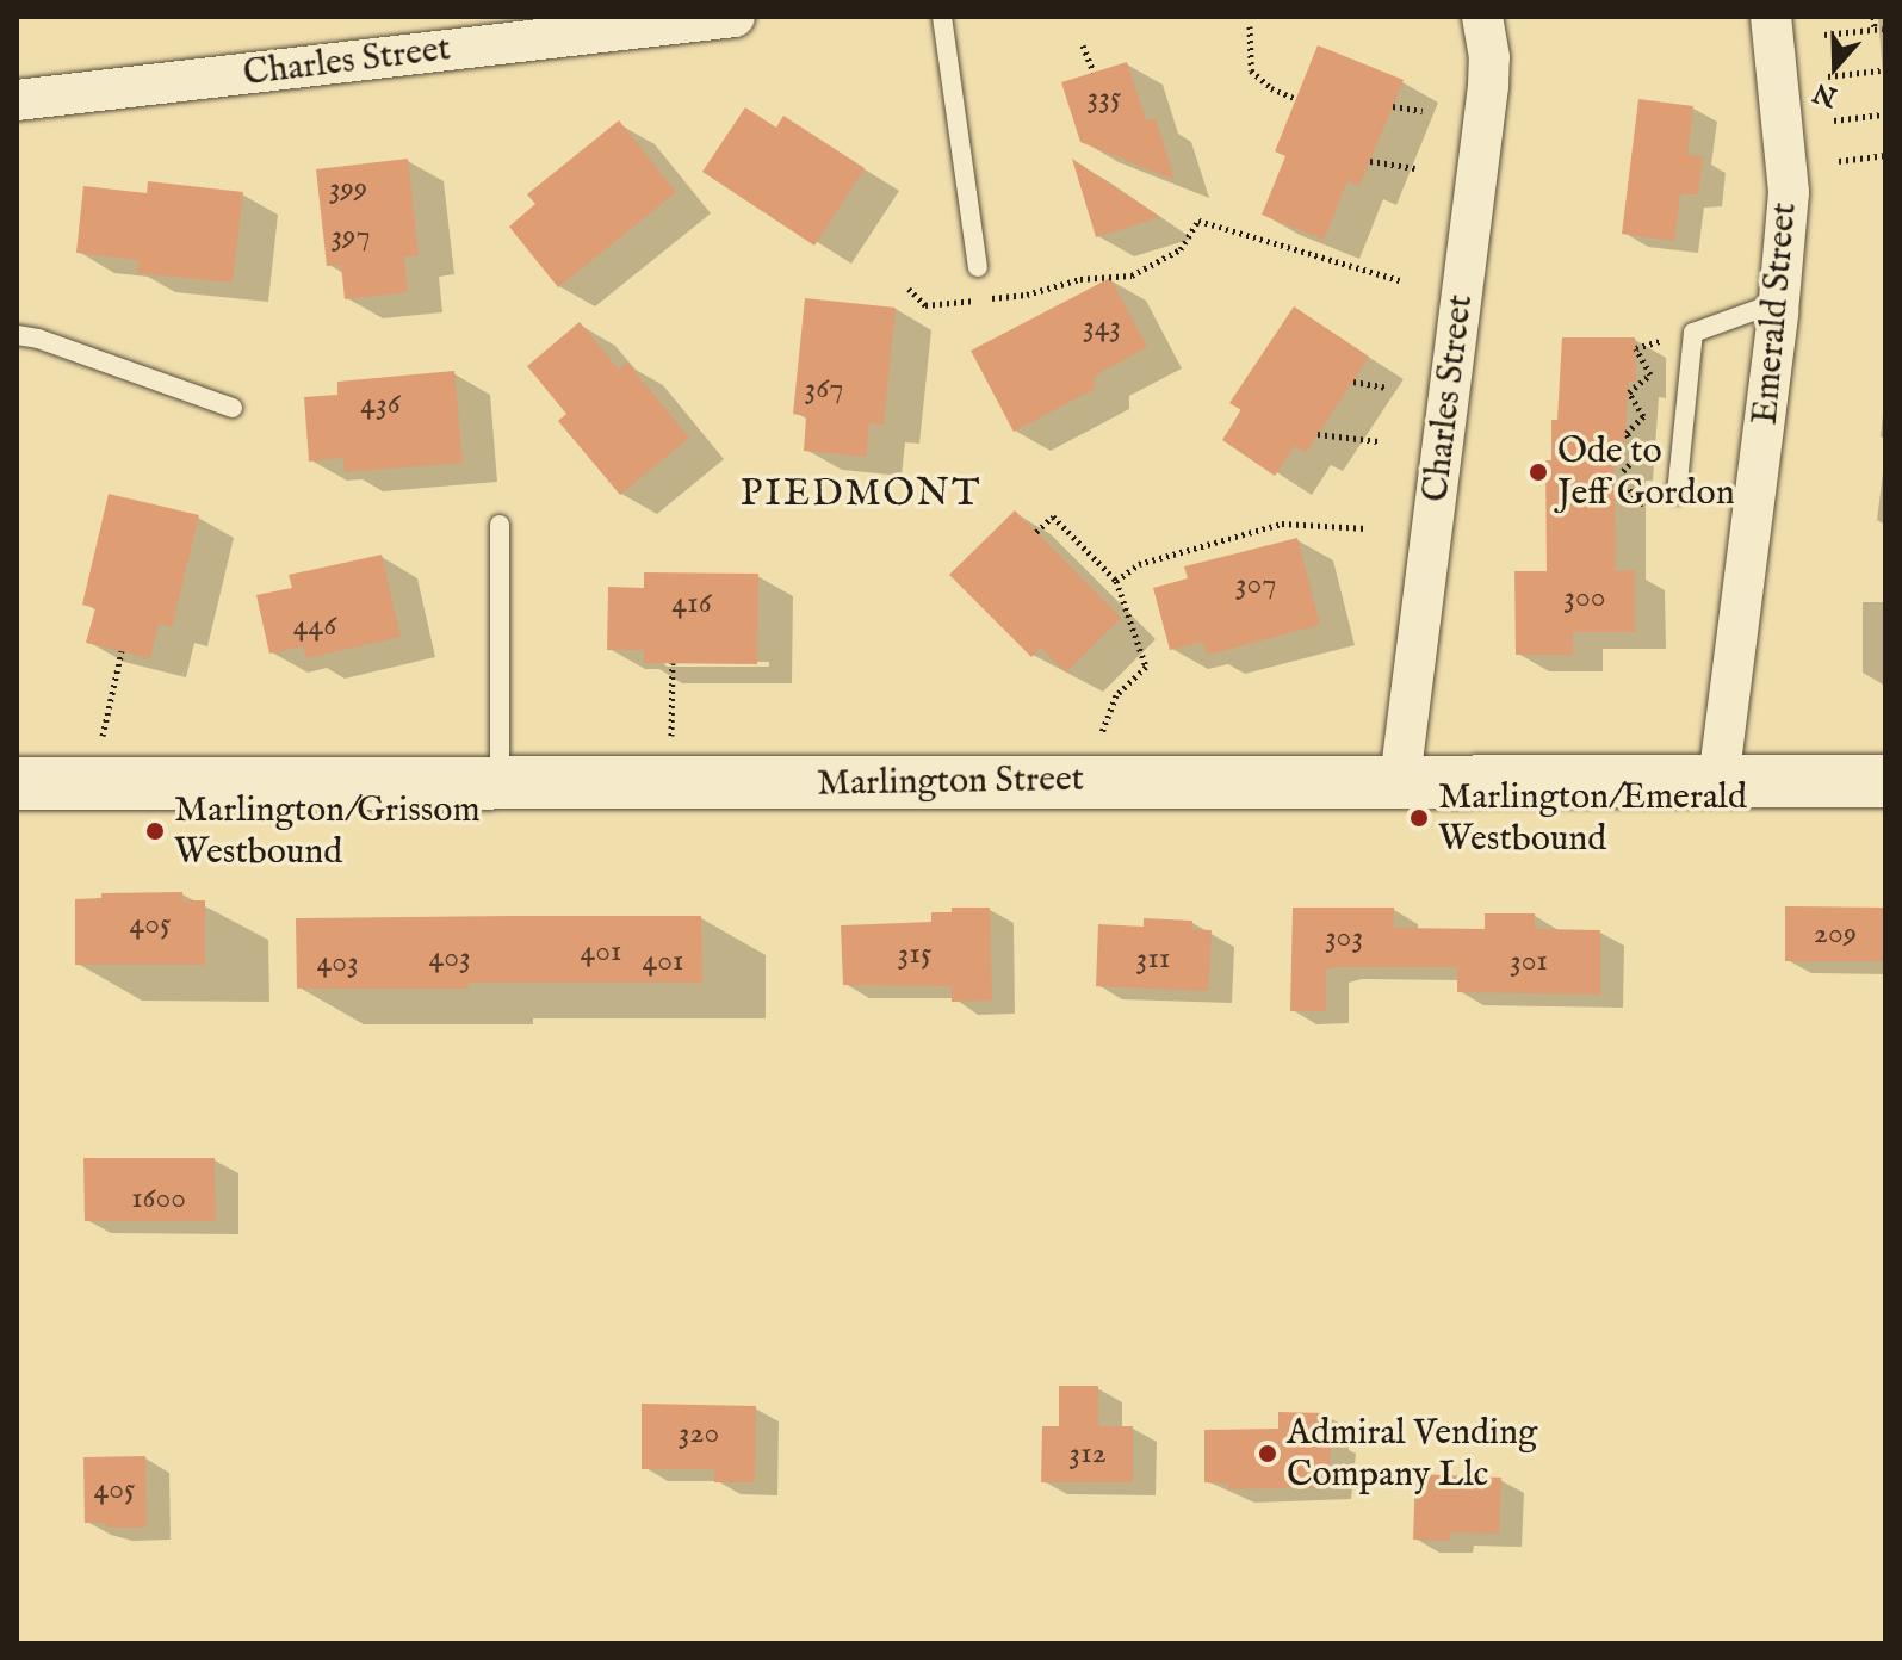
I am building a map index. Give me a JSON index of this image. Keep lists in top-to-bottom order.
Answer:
{
  "streets": {
    "street": ["Charles Street", "Emerald Street", "Marlington Street"]
  },
  "crossings": [
    ["Charles Street", "Marlington Street"],
    ["Emerald Street", "Marlington Street"]
  ],
  "districts": ["PIEDMONT"],
  "places": [
    "Ode to Jeff Gordon",
    "Marlington/Emerald Westbound",
    "Marlington/Grissom Westbound",
    "Admiral Vending Company Llc"
  ],
  "house_numbers": [
    "335",
    "399",
    "397",
    "343",
    "367",
    "436",
    "307",
    "300",
    "416",
    "446",
    "405",
    "209",
    "303",
    "401",
    "315",
    "403",
    "311",
    "401",
    "301",
    "403",
    "1600",
    "320",
    "312",
    "405"
  ],
  "north": "bottom"
}
